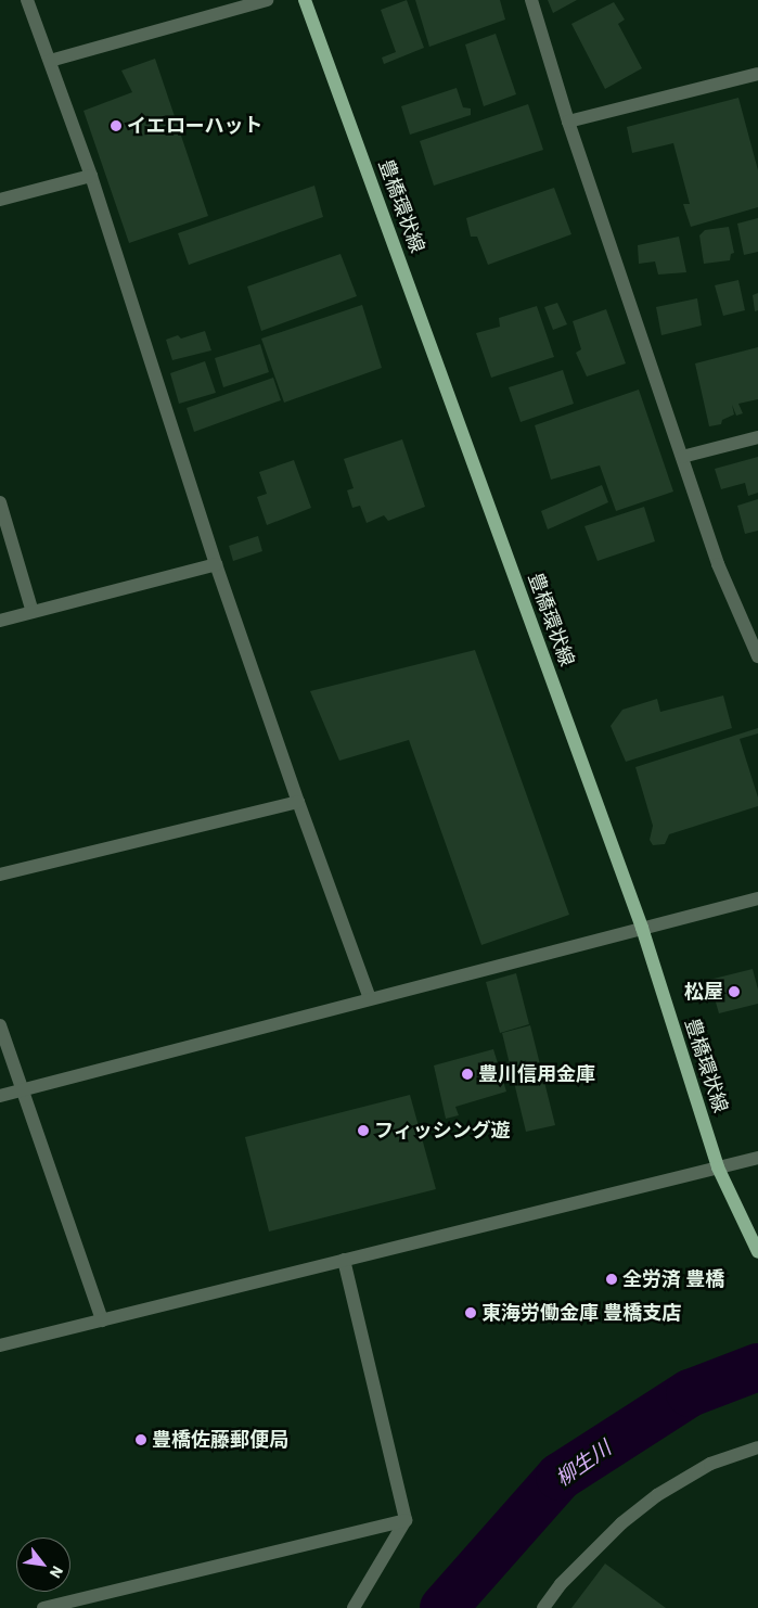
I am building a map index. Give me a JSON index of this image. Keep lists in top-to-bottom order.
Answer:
{
  "streets": {
    "main road": ["豊橋環状線"]
  },
  "water": ["柳生川"],
  "places": [
    "イエローハット",
    "松屋",
    "豊川信用金庫",
    "フィッシング遊",
    "全労済 豊橋",
    "東海労働金庫 豊橋支店",
    "豊橋佐藤郵便局"
  ],
  "north": "bottom right"
}
